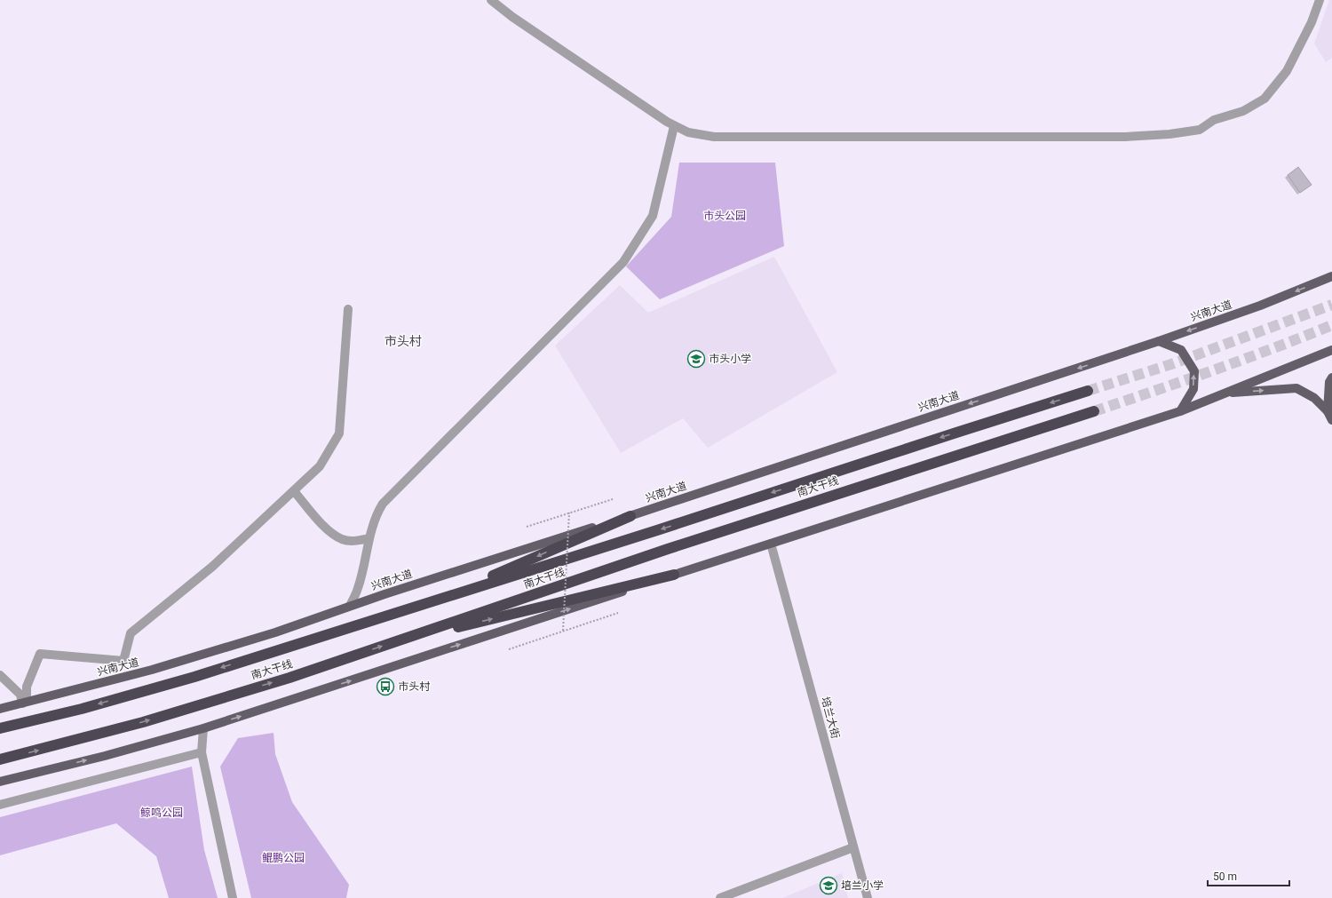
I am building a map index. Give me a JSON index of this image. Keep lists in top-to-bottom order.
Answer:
{
  "streets": {
    "highway": ["南大干线"],
    "main road": ["兴南大道"],
    "street": ["培兰大街"]
  },
  "districts": ["市头村"],
  "parks": ["市头公园", "鲸鸣公园", "鲲鹏公园"],
  "places": {
    "school or university": ["市头小学", "培兰小学"],
    "bus stop": ["市头村"]
  },
  "scale_bar": "50 m"
}
